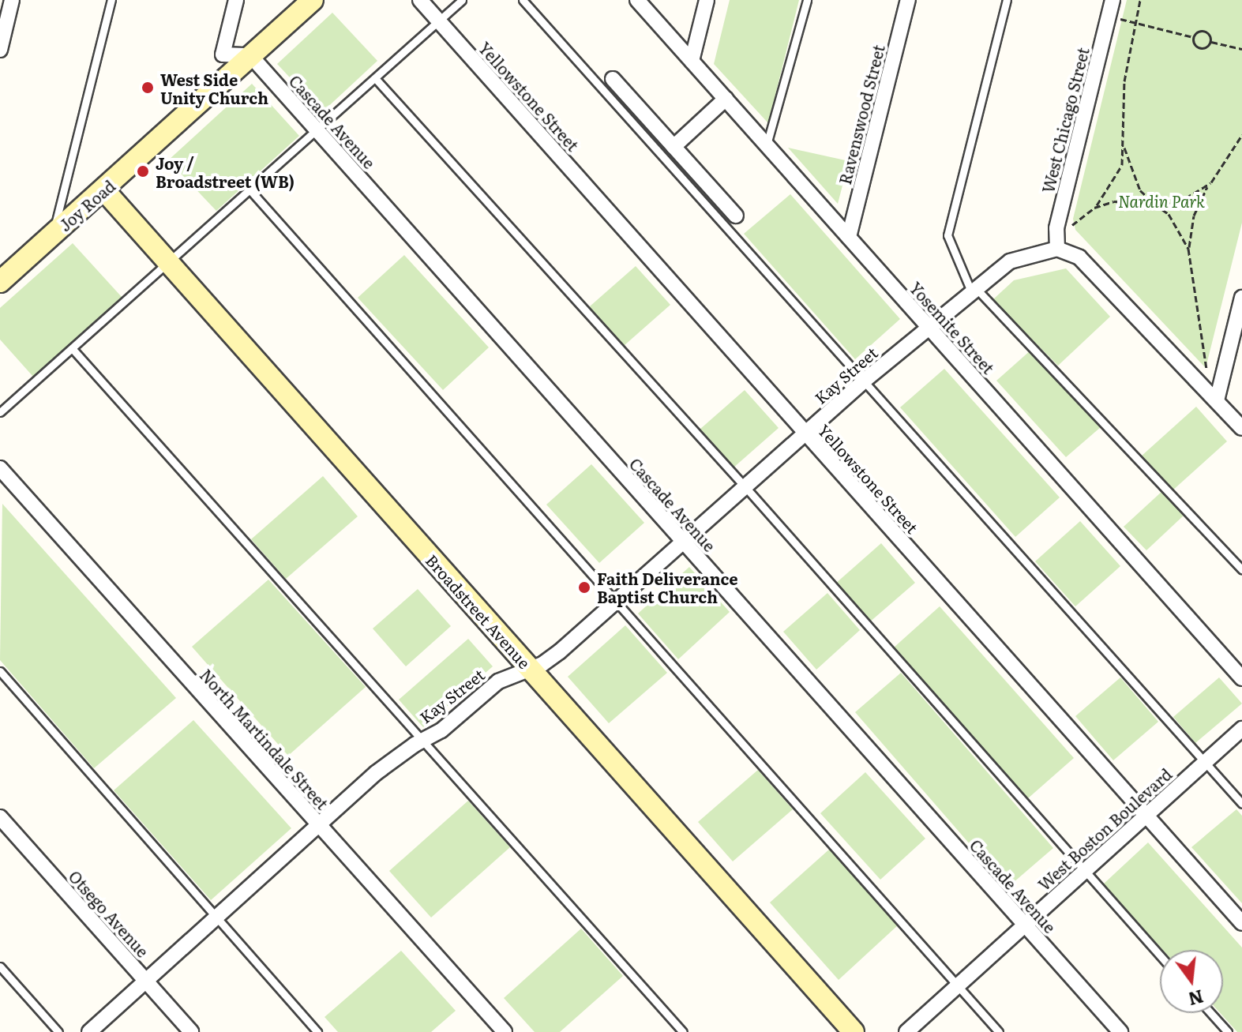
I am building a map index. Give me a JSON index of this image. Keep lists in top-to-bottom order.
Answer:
{
  "streets": {
    "street": [
      "Yellowstone Street",
      "Ravenswood Street",
      "West Chicago Street",
      "Cascade Avenue",
      "Joy Road",
      "Yosemite Street",
      "Kay Street",
      "Broadstreet Avenue",
      "North Martindale Street",
      "West Boston Boulevard",
      "Otsego Avenue"
    ]
  },
  "crossings": [
    ["Yellowstone Street", "Kay Street"],
    ["Yellowstone Street", "West Boston Boulevard"],
    ["Ravenswood Street", "Yosemite Street"],
    ["West Chicago Street", "Kay Street"],
    ["Cascade Avenue", "Joy Road"],
    ["Cascade Avenue", "Kay Street"],
    ["Cascade Avenue", "West Boston Boulevard"],
    ["Joy Road", "Broadstreet Avenue"],
    ["Yosemite Street", "Kay Street"],
    ["Kay Street", "Broadstreet Avenue"],
    ["Kay Street", "North Martindale Street"],
    ["Kay Street", "Otsego Avenue"]
  ],
  "parks": ["Nardin Park"],
  "places": ["West Side Unity Church", "Joy / Broadstreet (WB)", "Faith Deliverance Baptist Church"],
  "north": "bottom"
}
